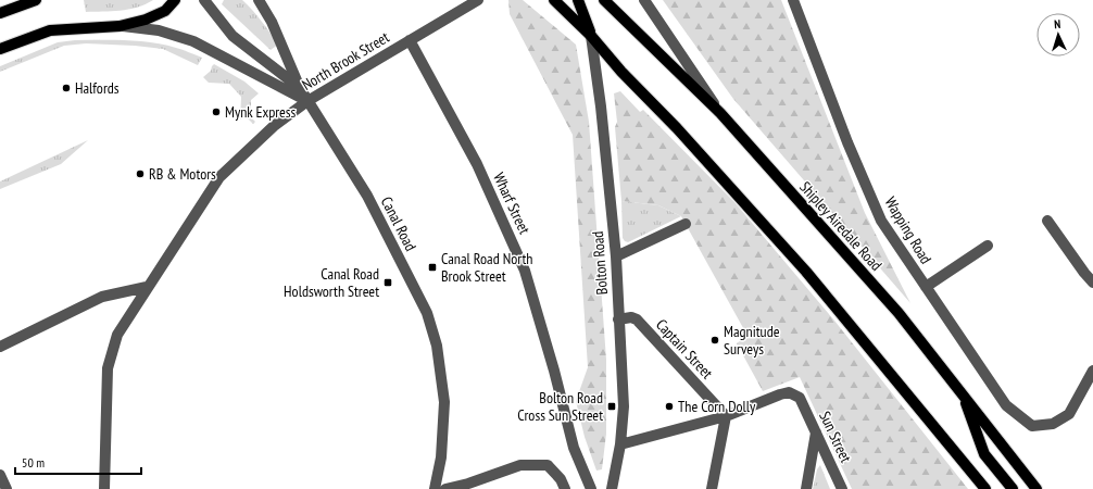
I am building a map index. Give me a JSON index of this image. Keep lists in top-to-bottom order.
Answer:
{
  "streets": {
    "main road": ["Shipley Airedale Road"],
    "street": [
      "North Brook Street",
      "Wharf Street",
      "Canal Road",
      "Wapping Road",
      "Bolton Road",
      "Captain Street",
      "Sun Street"
    ]
  },
  "crossings": [
    ["North Brook Street", "Wharf Street"],
    ["North Brook Street", "Canal Road"],
    ["Bolton Road", "Captain Street"],
    ["Captain Street", "Sun Street"]
  ],
  "places": {
    "other": [
      "Halfords",
      "Mynk Express",
      "RB & Motors",
      "Magnitude Surveys",
      "The Corn Dolly"
    ],
    "transit": ["Canal Road North Brook Street", "Canal Road Holdsworth Street", "Bolton Road Cross Sun Street"]
  },
  "scale_bar": "50 m",
  "north": "top"
}
